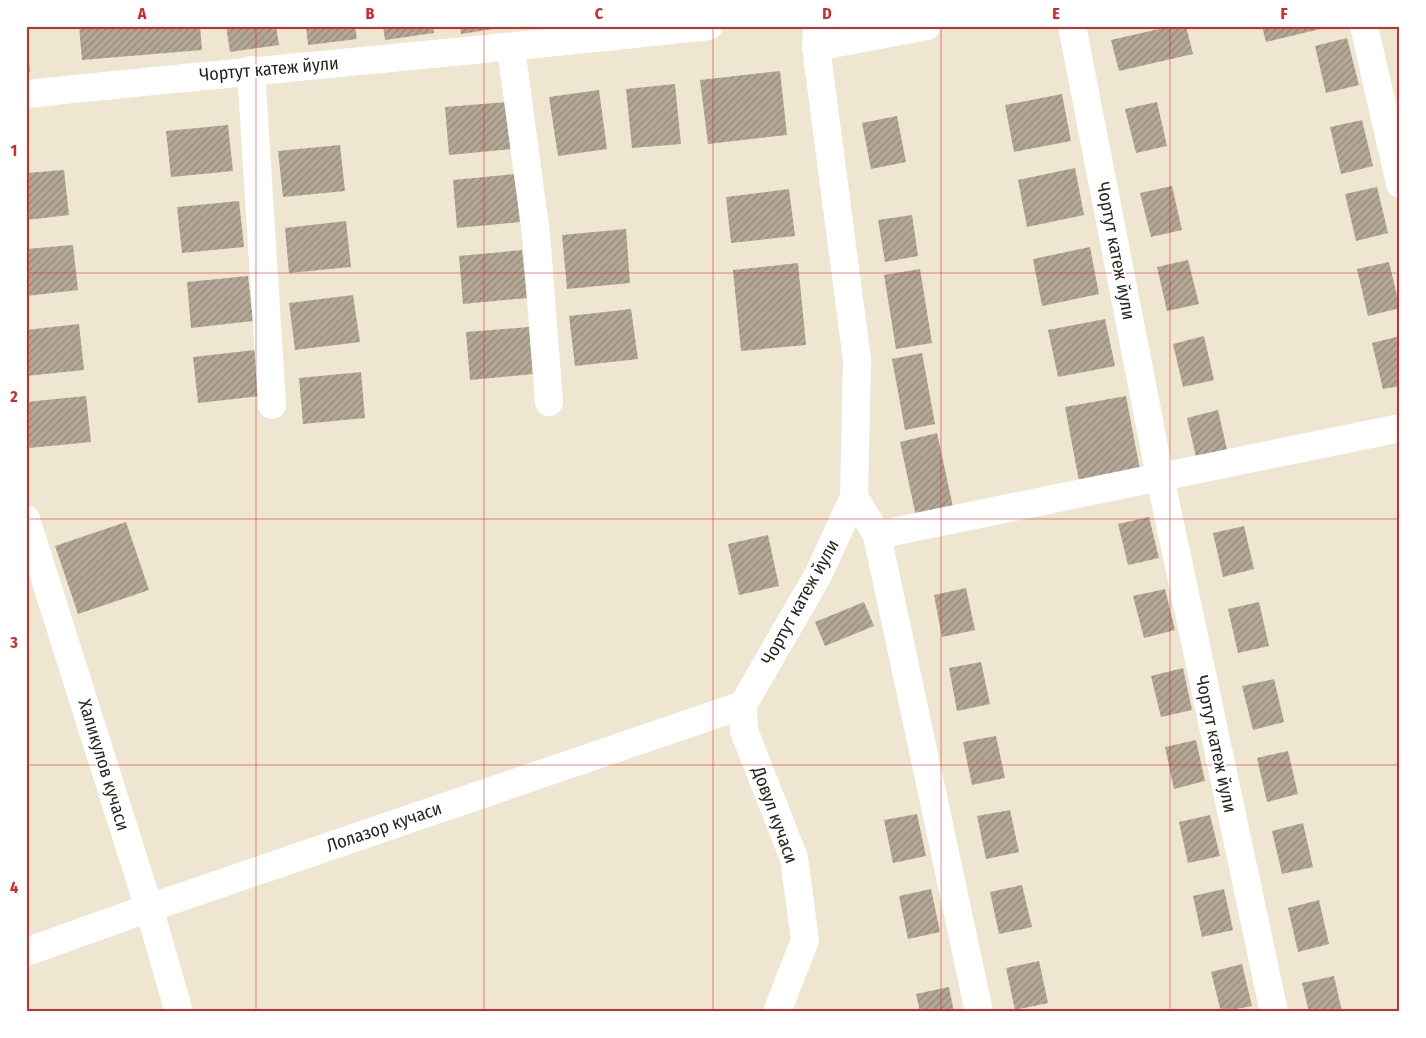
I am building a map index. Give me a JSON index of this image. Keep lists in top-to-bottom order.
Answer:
{
  "streets": {
    "street": [
      "Чортут катеж йули",
      "Халикулов кучаси",
      "Довул кучаси",
      "Лолазор кучаси"
    ]
  },
  "crossings": [
    ["Чортут катеж йули", "Довул кучаси"],
    ["Чортут катеж йули", "Лолазор кучаси"],
    ["Халикулов кучаси", "Лолазор кучаси"],
    ["Довул кучаси", "Лолазор кучаси"]
  ],
  "grid": {
    "columns": [
      "A",
      "B",
      "C",
      "D",
      "E",
      "F"
    ],
    "rows": [
      "1",
      "2",
      "3",
      "4"
    ]
  }
}
